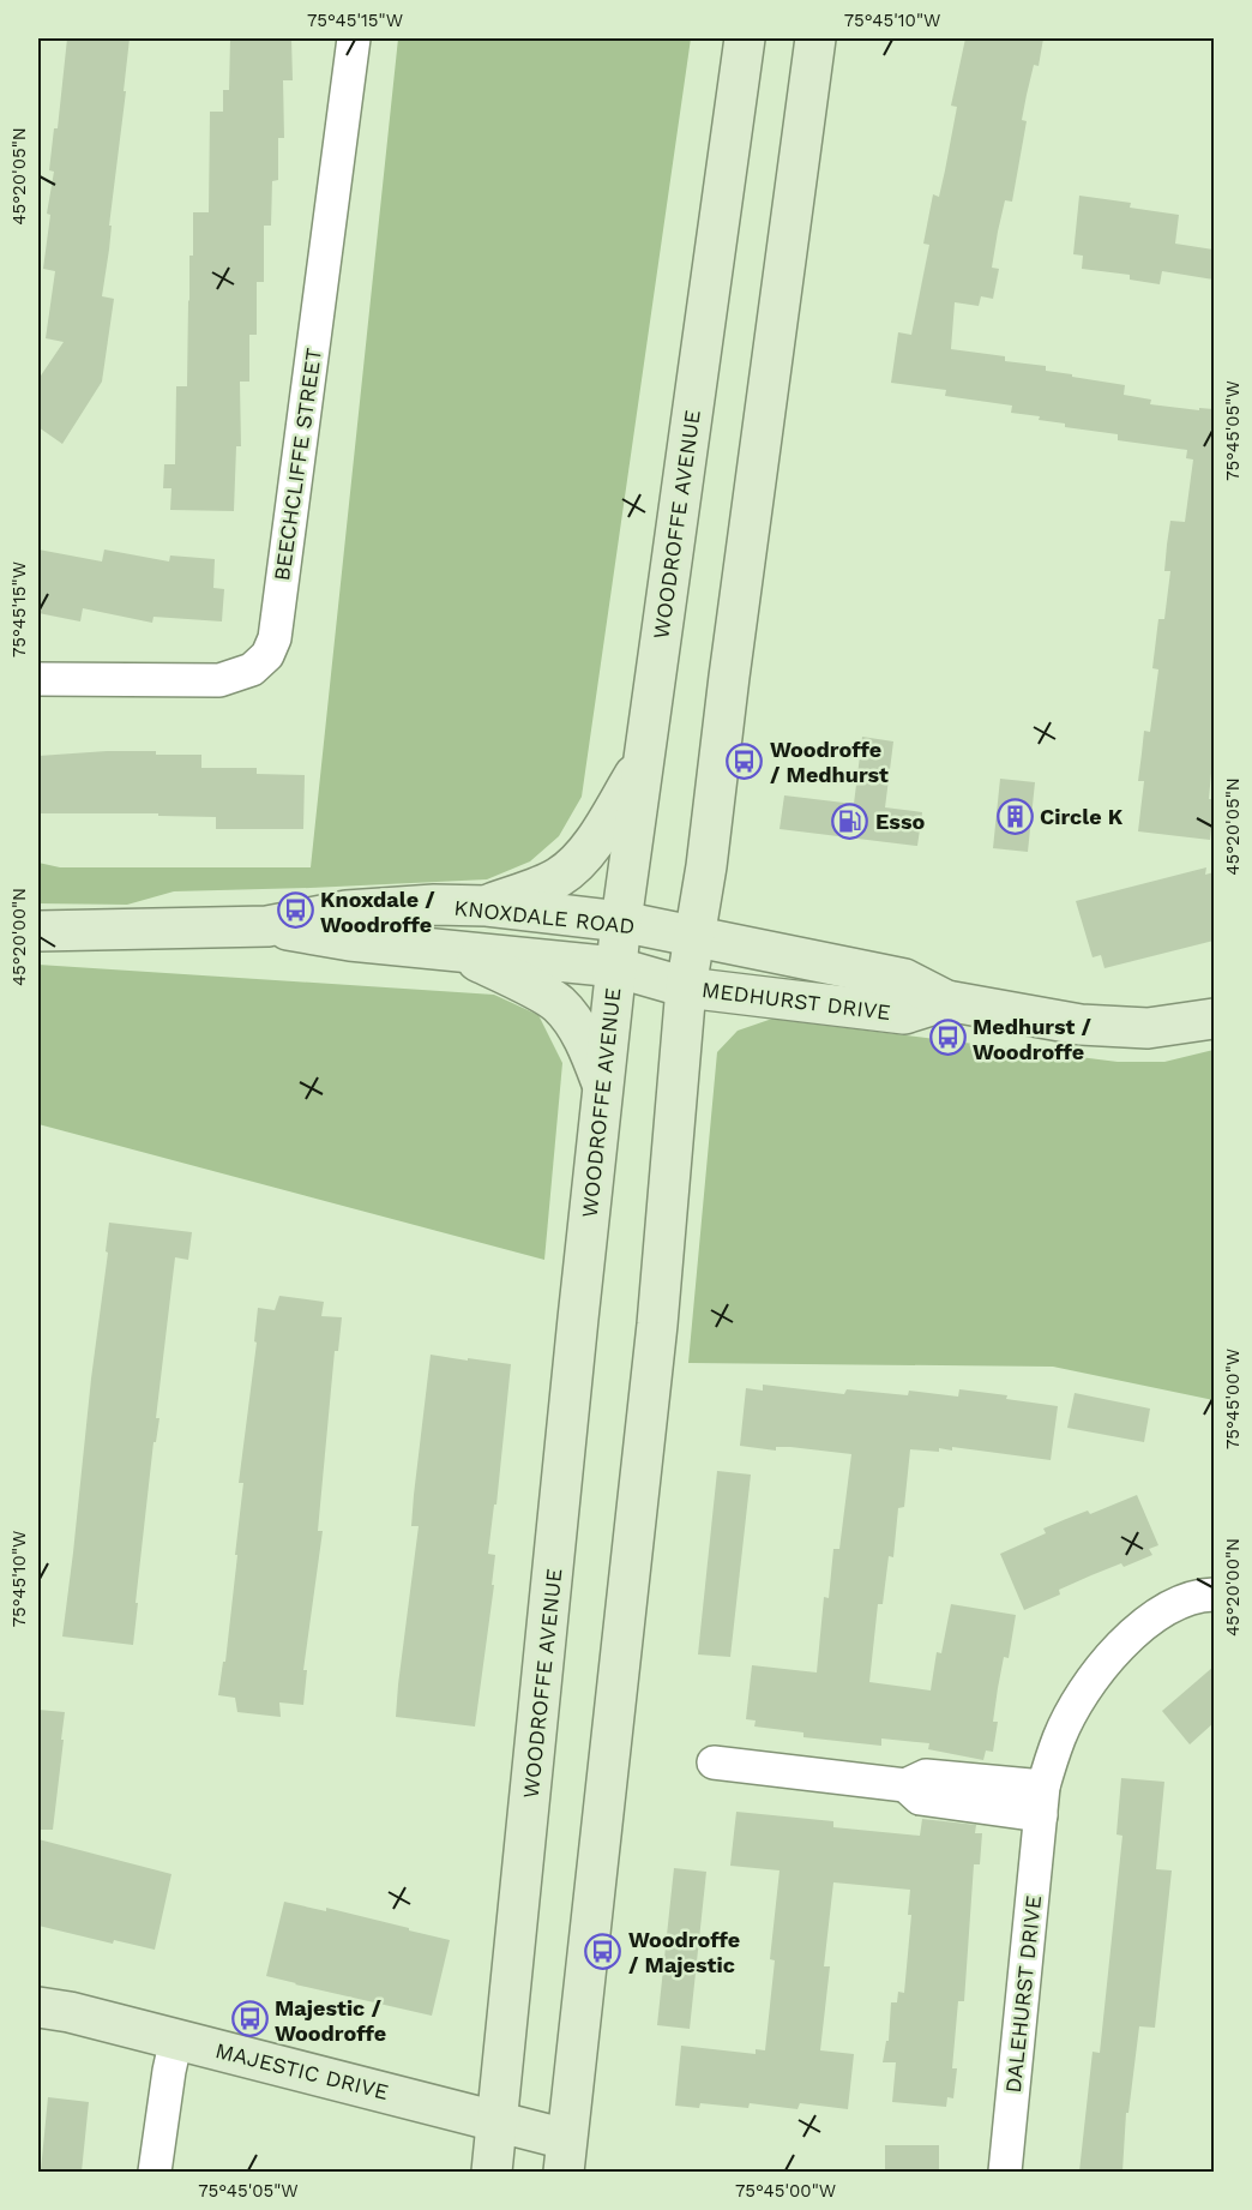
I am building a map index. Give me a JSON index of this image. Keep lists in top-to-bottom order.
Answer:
{
  "streets": {
    "main road": [
      "WOODROFFE AVENUE",
      "KNOXDALE ROAD",
      "MEDHURST DRIVE",
      "MAJESTIC DRIVE"
    ],
    "street": ["BEECHCLIFFE STREET", "DALEHURST DRIVE"]
  },
  "crossings": [
    ["WOODROFFE AVENUE", "KNOXDALE ROAD"],
    ["WOODROFFE AVENUE", "MAJESTIC DRIVE"],
    ["KNOXDALE ROAD", "MEDHURST DRIVE"]
  ],
  "places": {
    "bus stop": [
      "Woodroffe / Medhurst",
      "Knoxdale / Woodroffe",
      "Medhurst / Woodroffe",
      "Woodroffe / Majestic",
      "Majestic / Woodroffe"
    ],
    "building": ["Circle K"],
    "fuel station": ["Esso"]
  },
  "coordinates": [
    "75°45'15\"W",
    "75°45'10\"W",
    "45°20'05\"N",
    "75°45'05\"W",
    "45°20'00\"N",
    "75°45'00\"W"
  ]
}
